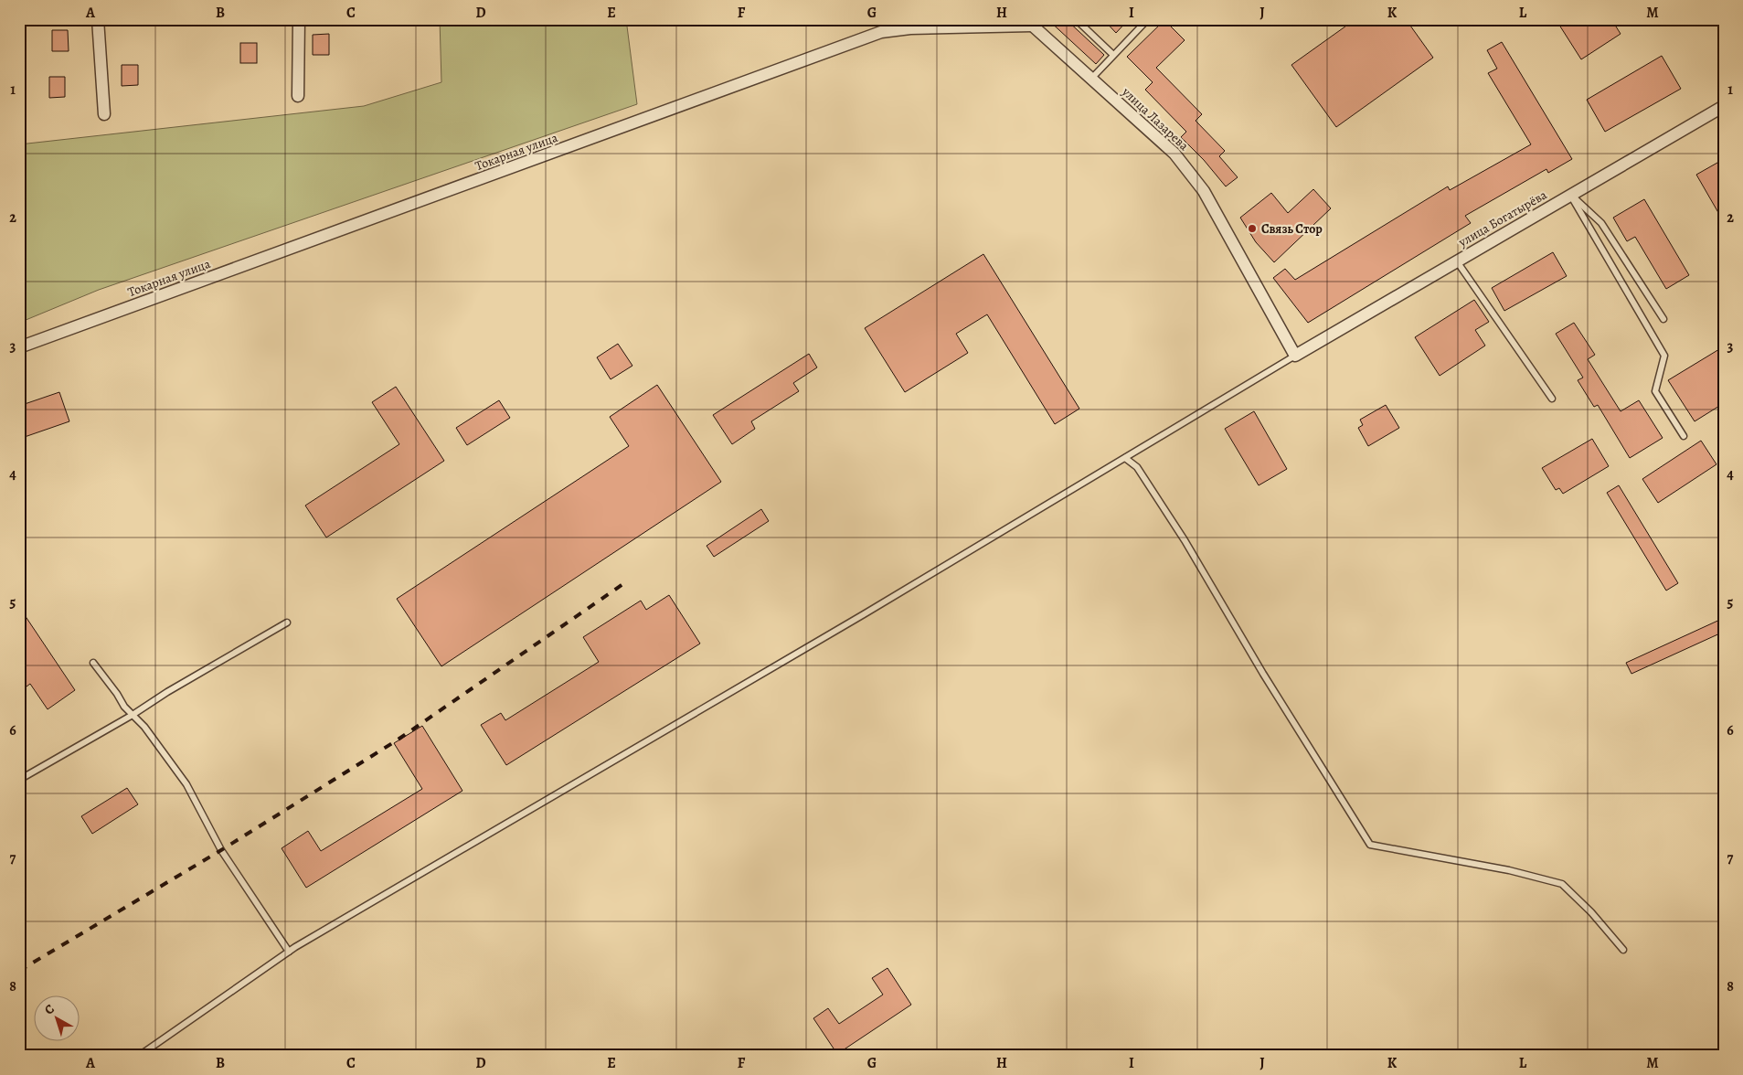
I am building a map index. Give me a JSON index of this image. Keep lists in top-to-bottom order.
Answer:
{
  "streets": {
    "street": ["улица Лазарева", "Токарная улица", "улица Богатырёва"]
  },
  "crossings": [
    ["улица Лазарева", "Токарная улица"],
    ["улица Лазарева", "улица Богатырёва"]
  ],
  "places": ["Связь Стор"],
  "north": "top left",
  "grid": {
    "columns": [
      "A",
      "B",
      "C",
      "D",
      "E",
      "F",
      "G",
      "H",
      "I",
      "J",
      "K",
      "L",
      "M"
    ],
    "rows": [
      "1",
      "2",
      "3",
      "4",
      "5",
      "6",
      "7",
      "8"
    ]
  }
}
